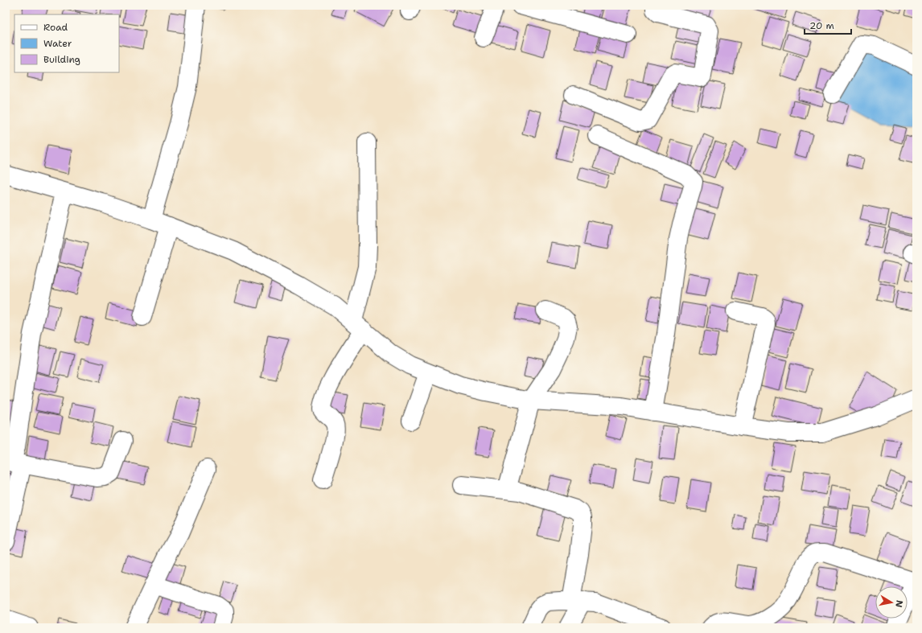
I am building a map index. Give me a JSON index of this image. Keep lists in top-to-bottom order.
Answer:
{
  "legend": ["Road", "Water", "Building"],
  "scale_bar": "20 m",
  "north": "right"
}
